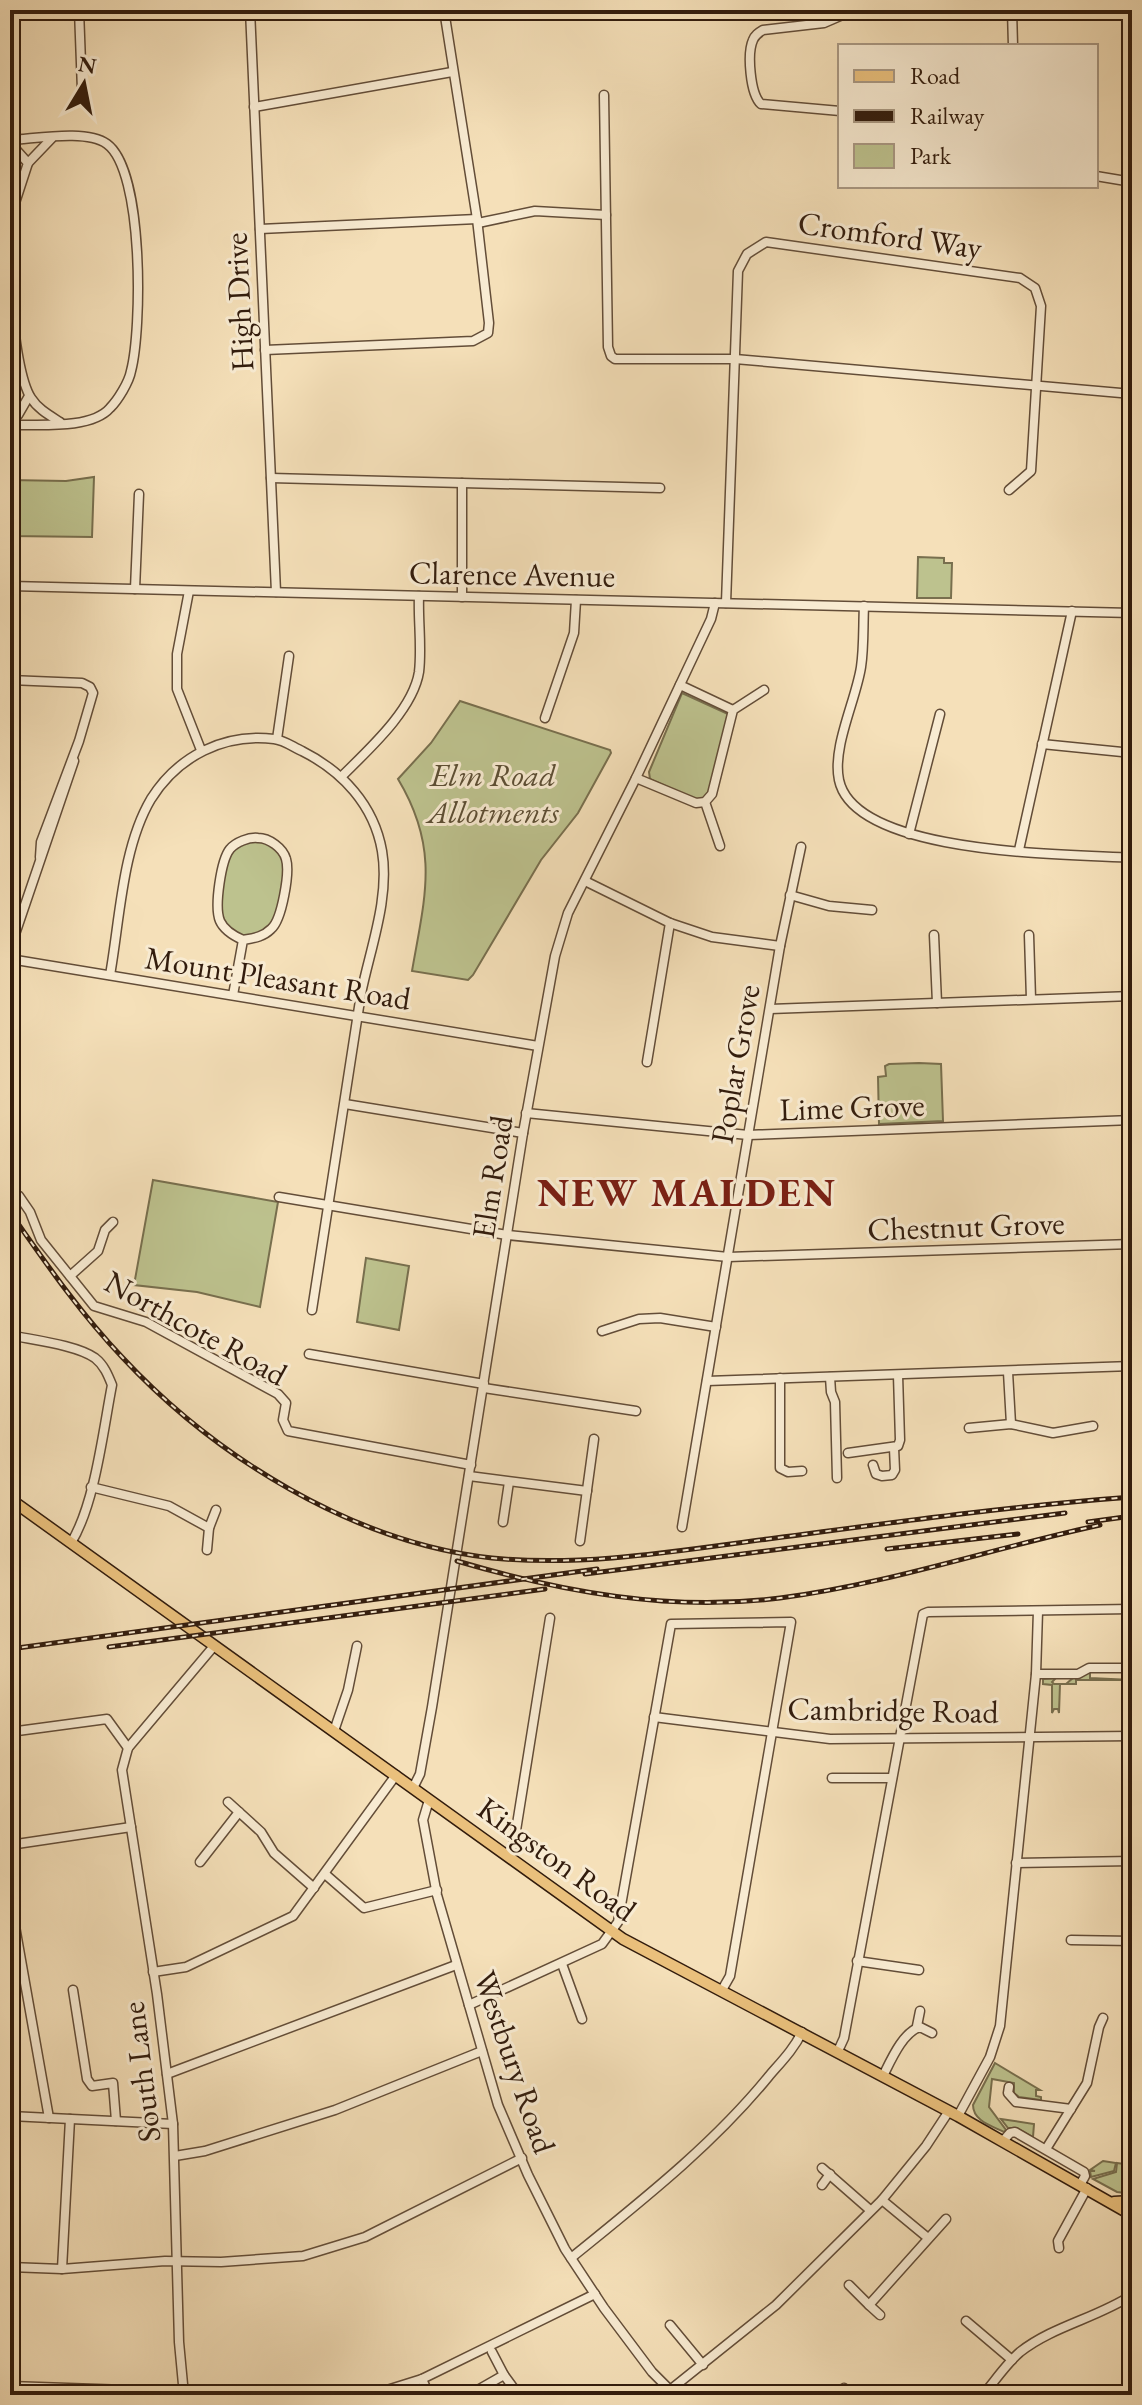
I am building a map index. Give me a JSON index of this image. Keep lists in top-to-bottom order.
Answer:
{
  "streets": {
    "main road": ["Kingston Road"],
    "street": [
      "Cromford Way",
      "High Drive",
      "Clarence Avenue",
      "Mount Pleasant Road",
      "Poplar Grove",
      "Lime Grove",
      "Elm Road",
      "Chestnut Grove",
      "Northcote Road",
      "Cambridge Road",
      "Westbury Road",
      "South Lane"
    ]
  },
  "crossings": [
    ["Cromford Way", "Clarence Avenue"],
    ["High Drive", "Clarence Avenue"],
    ["Clarence Avenue", "Elm Road"],
    ["Mount Pleasant Road", "Elm Road"],
    ["Poplar Grove", "Lime Grove"],
    ["Poplar Grove", "Chestnut Grove"],
    ["Lime Grove", "Elm Road"],
    ["Elm Road", "Chestnut Grove"],
    ["Elm Road", "Northcote Road"],
    ["Elm Road", "Kingston Road"],
    ["Kingston Road", "Westbury Road"]
  ],
  "districts": ["NEW MALDEN"],
  "parks": ["Elm Road Allotments"],
  "legend": ["Road", "Railway", "Park"],
  "north": "top"
}
